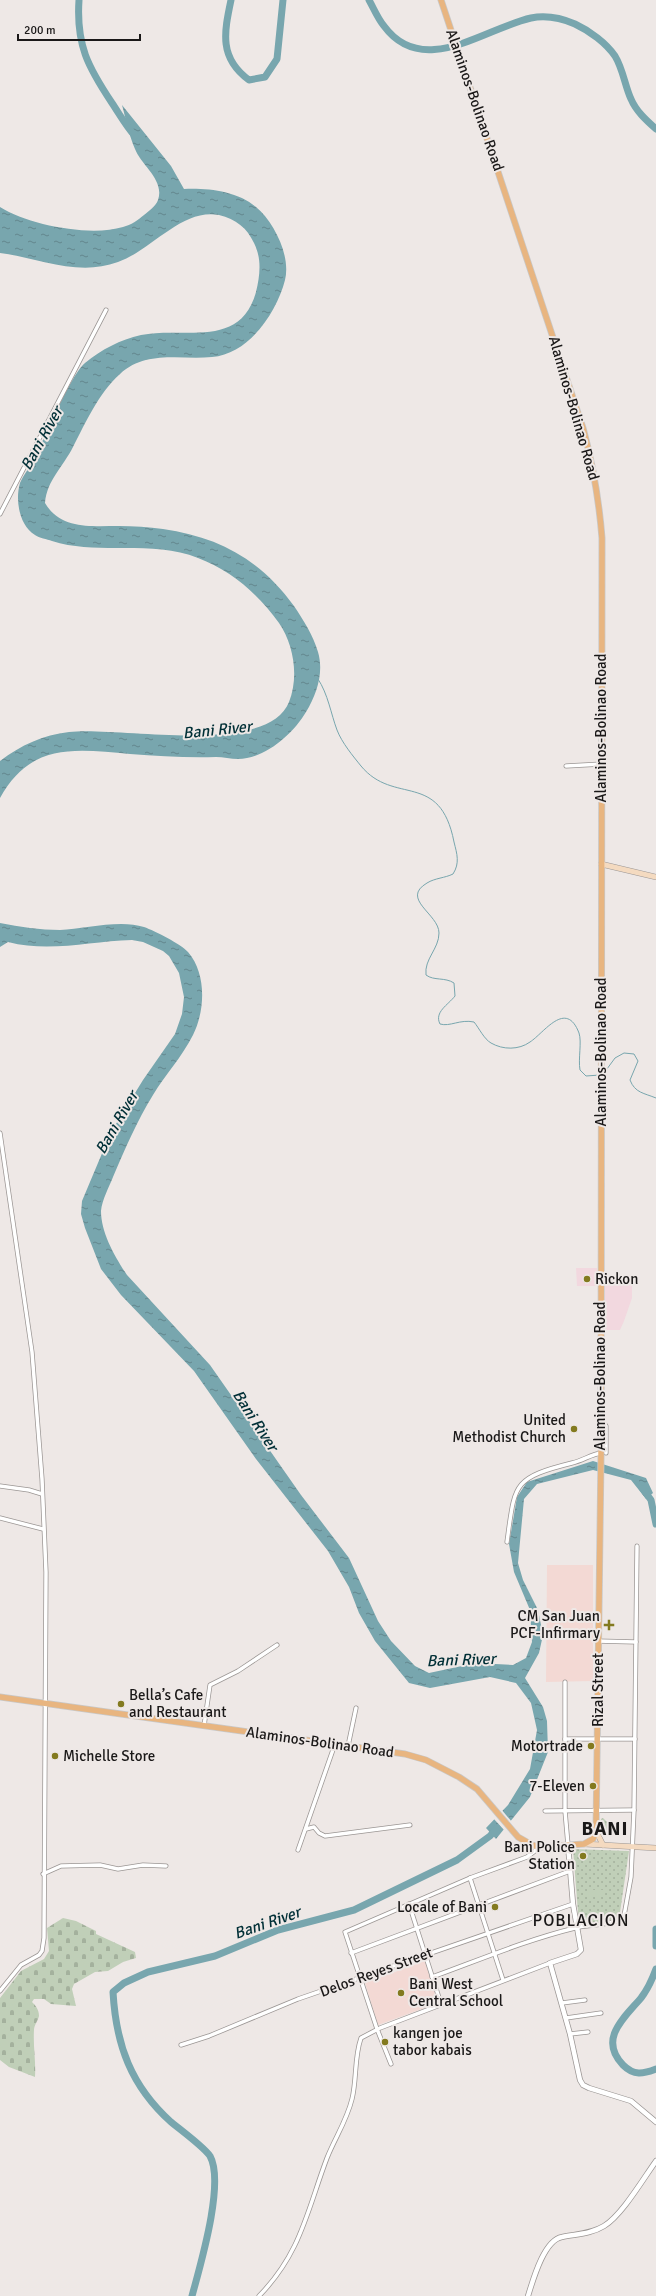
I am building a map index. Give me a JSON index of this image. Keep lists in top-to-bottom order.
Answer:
{
  "streets": {
    "main road": ["Alaminos-Bolinao Road", "Rizal Street"],
    "street": ["Delos Reyes Street"]
  },
  "crossings": [
    ["Alaminos-Bolinao Road", "Rizal Street"]
  ],
  "districts": ["BANI", "POBLACION"],
  "water": ["Bani River"],
  "places": {
    "other": [
      "Rickon",
      "United Methodist Church",
      "Bella’s Cafe and Restaurant",
      "Motortrade",
      "Michelle Store",
      "7-Eleven",
      "Bani Police Station",
      "Locale of Bani",
      "Bani West Central School",
      "kangen joe tabor kabais"
    ],
    "health": ["CM San Juan PCF-Infirmary"]
  },
  "scale_bar": "200 m"
}
